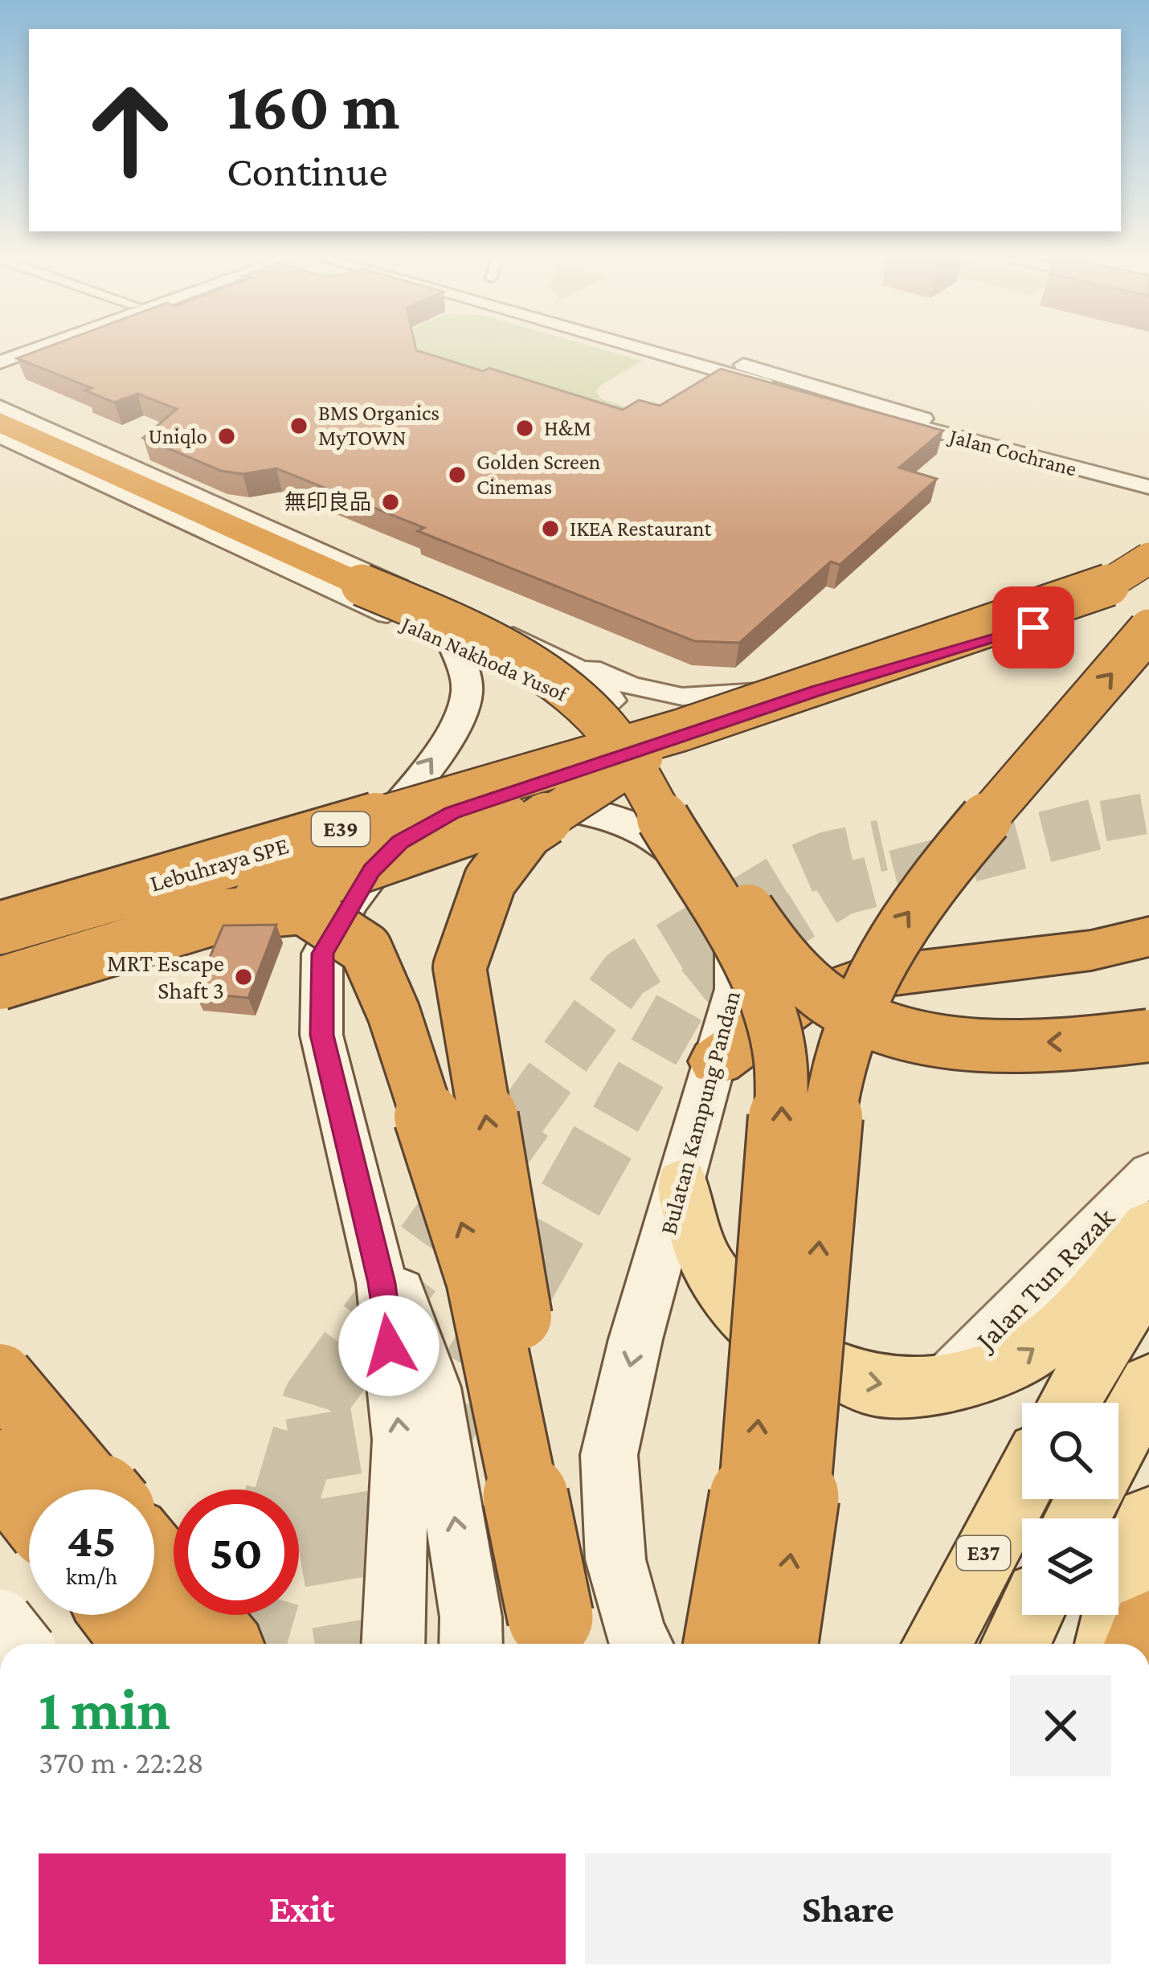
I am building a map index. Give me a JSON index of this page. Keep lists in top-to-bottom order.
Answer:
{
  "streets": {
    "highway": ["E39", "Lebuhraya SPE"],
    "main road": ["Bulatan Kampung Pandan", "E37"],
    "street": ["Jalan Cochrane", "Jalan Nakhoda Yusof", "Jalan Tun Razak"]
  },
  "places": [
    "BMS Organics MyTOWN",
    "H&M",
    "Uniqlo",
    "Golden Screen Cinemas",
    "無印良品",
    "IKEA Restaurant",
    "MRT Escape Shaft 3"
  ],
  "page": {
    "turn": ["160 m", "Continue"],
    "speed": "45 km/h",
    "limit": "50",
    "heading": ["1 min", "370 m · 22:28"],
    "buttons": ["Exit", "Share"]
  }
}
